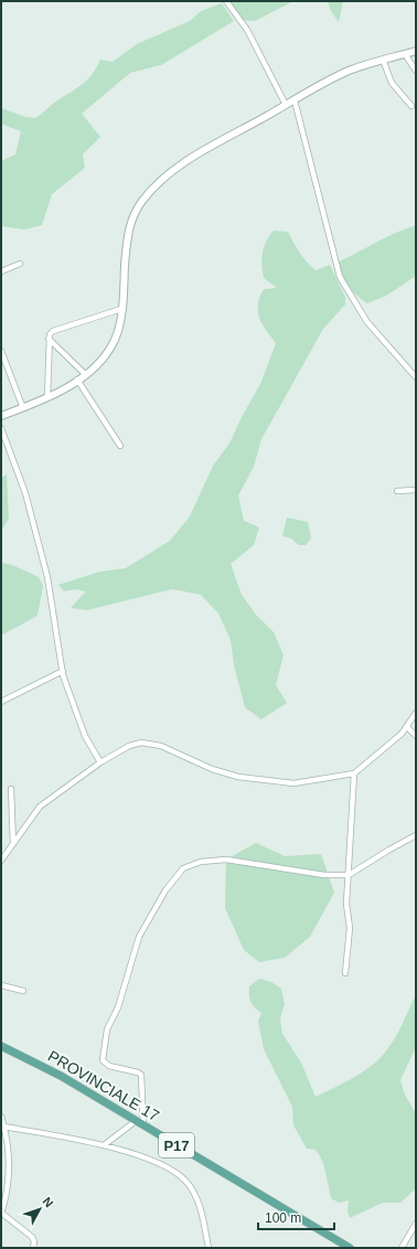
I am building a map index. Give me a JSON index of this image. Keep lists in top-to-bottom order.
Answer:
{
  "streets": {
    "main road": ["PROVINCIALE 17", "P17"]
  },
  "scale_bar": "100 m",
  "north": "top right"
}
